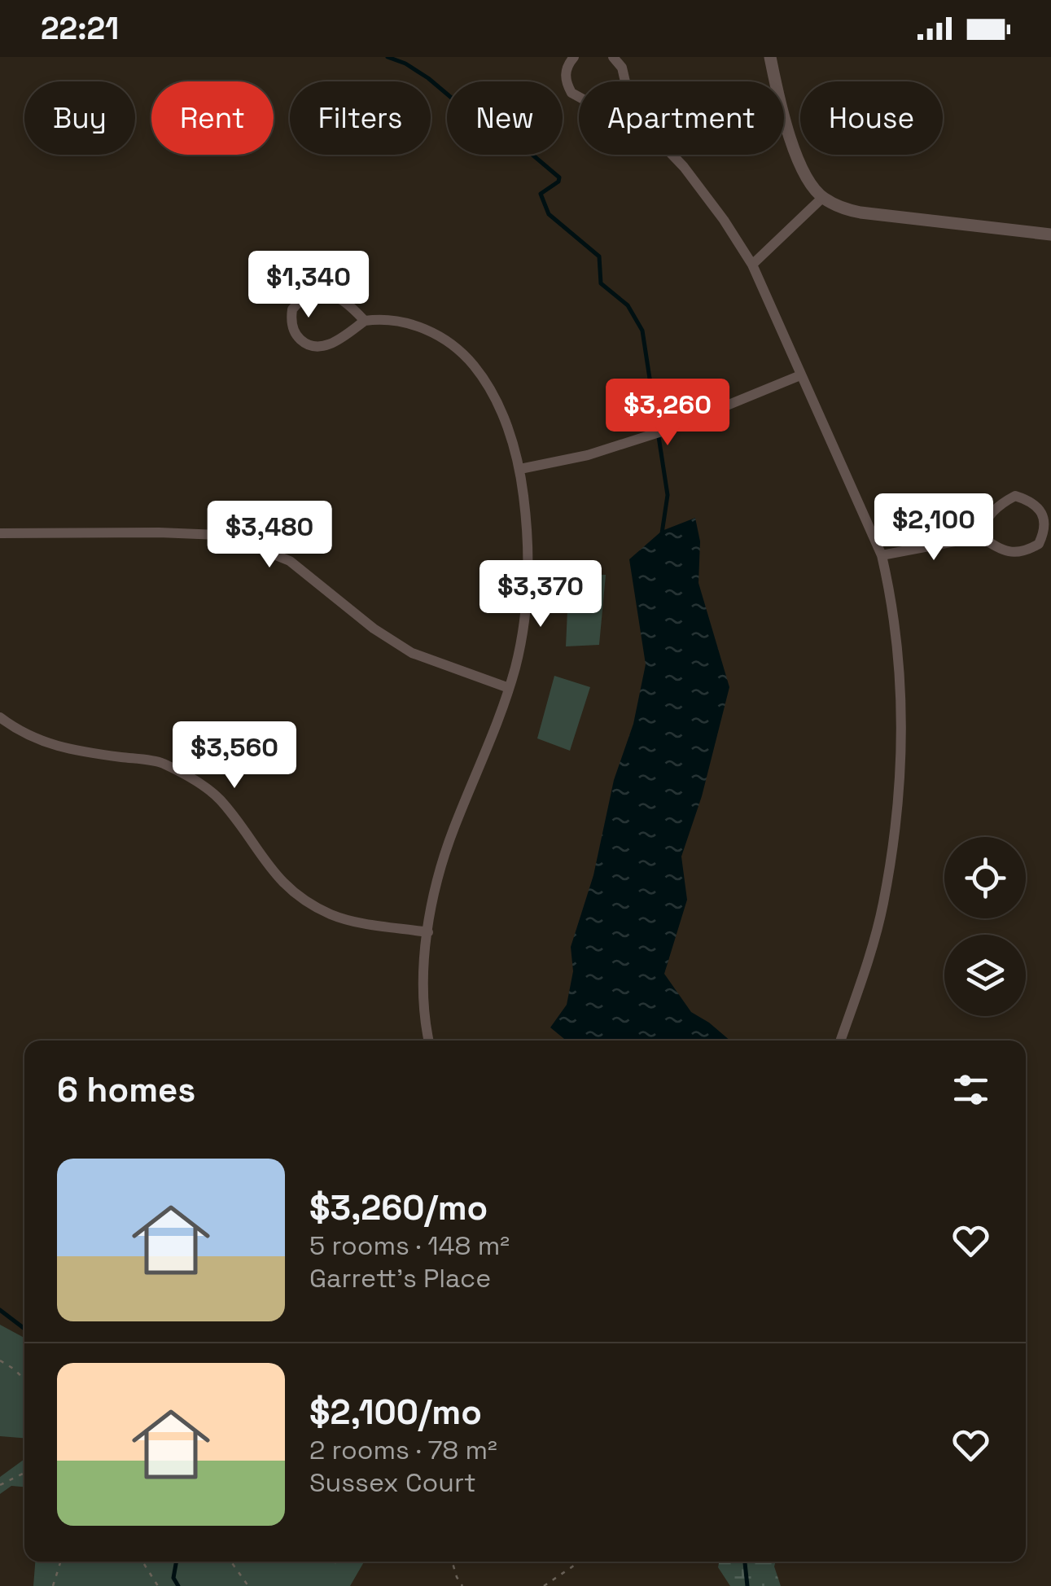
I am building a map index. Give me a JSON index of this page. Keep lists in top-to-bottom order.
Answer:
{
  "page": {
    "status": "22:21",
    "chip": [
      "Buy",
      "Rent",
      "Filters",
      "New",
      "Apartment",
      "House"
    ],
    "price": [
      "$1,340",
      "$3,260",
      "$2,100",
      "$3,480",
      "$3,370",
      "$3,560"
    ],
    "heading": "6 homes",
    "list": [
      {
        "name": "$3,260/mo",
        "note": "5 rooms · 148 m² · Garrett's Place"
      },
      {
        "name": "$2,100/mo",
        "note": "2 rooms · 78 m² · Sussex Court"
      }
    ]
  }
}
